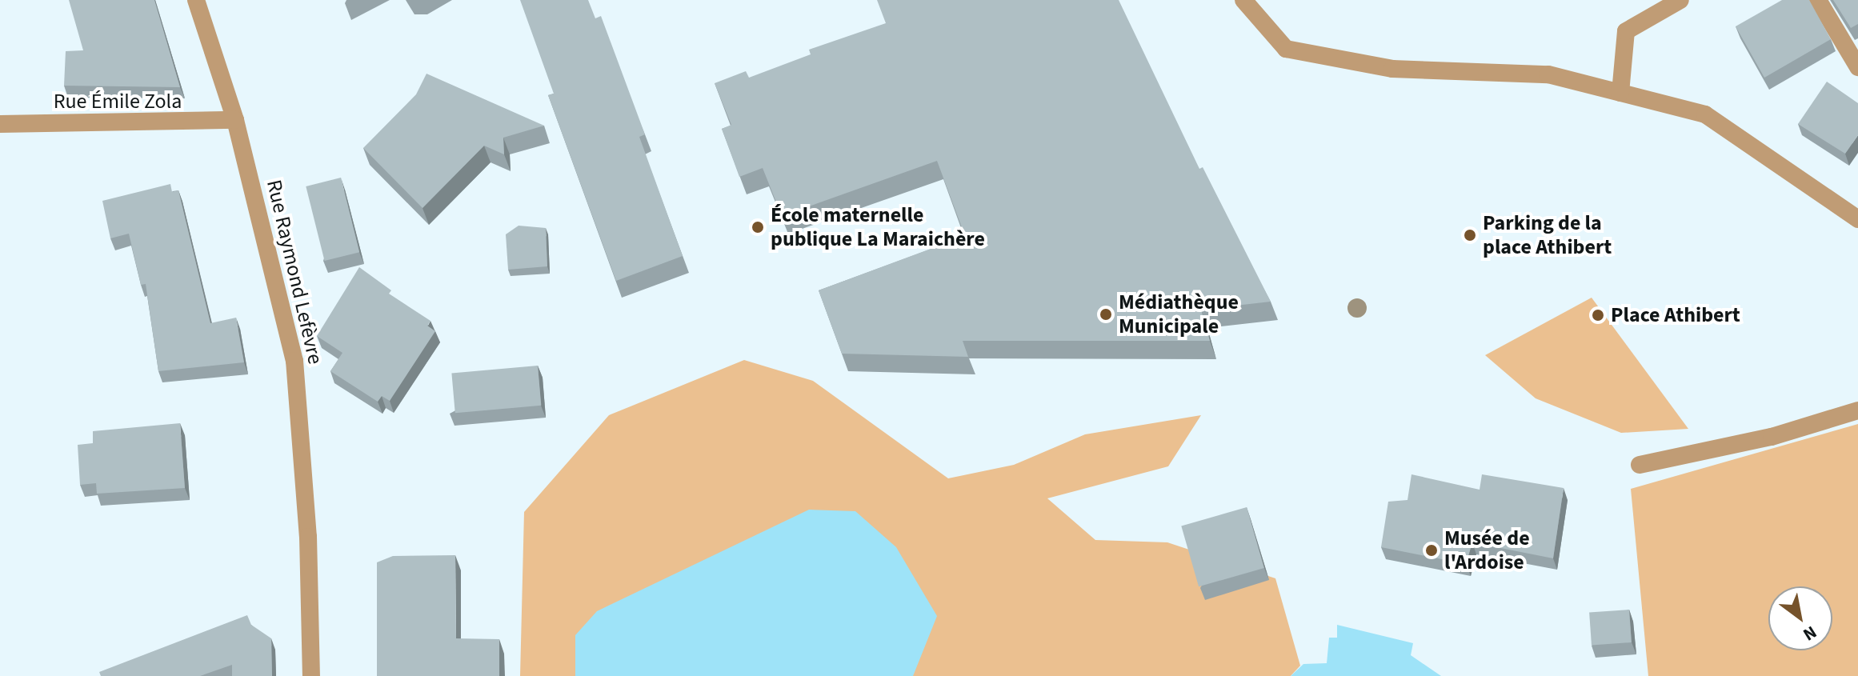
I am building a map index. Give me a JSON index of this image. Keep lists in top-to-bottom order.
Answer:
{
  "streets": {
    "street": ["Rue Émile Zola", "Rue Raymond Lefèvre"]
  },
  "crossings": [
    ["Rue Émile Zola", "Rue Raymond Lefèvre"]
  ],
  "places": [
    "École maternelle publique La Maraichère",
    "Parking de la place Athibert",
    "Médiathèque Municipale",
    "Place Athibert",
    "Musée de l'Ardoise"
  ],
  "north": "bottom right"
}
